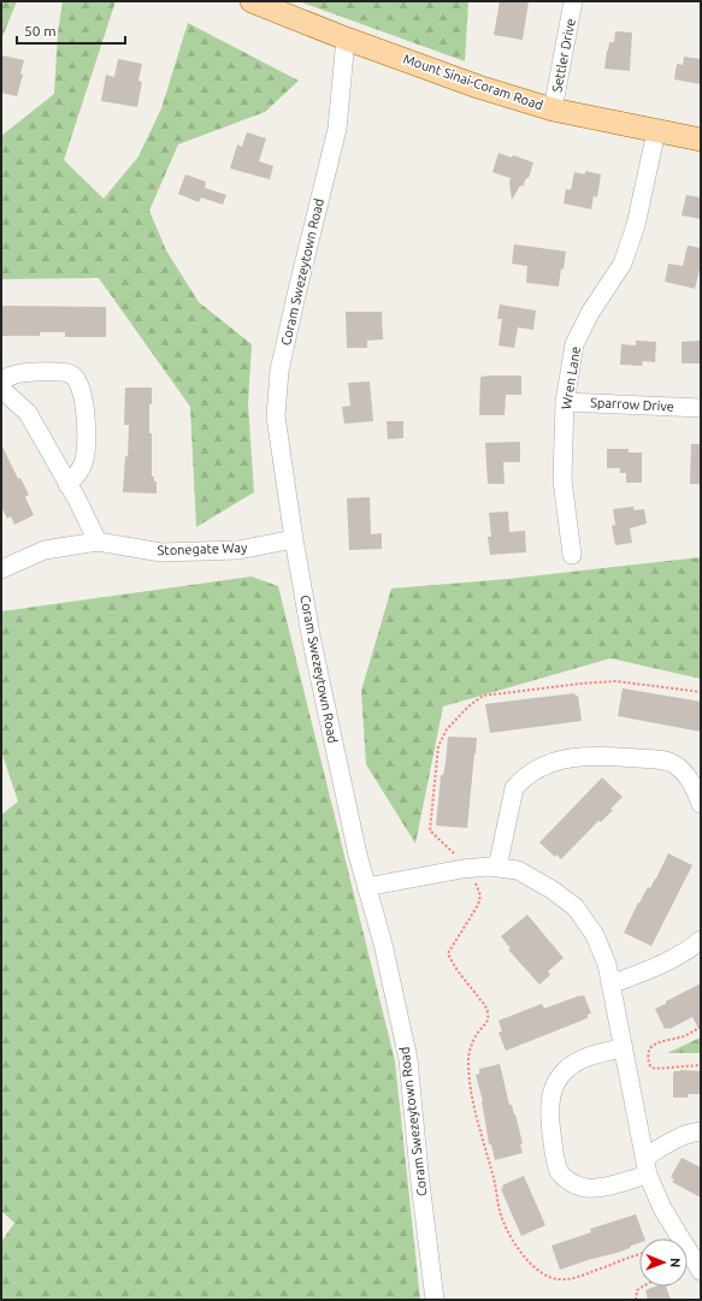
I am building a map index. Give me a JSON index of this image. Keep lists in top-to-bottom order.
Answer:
{
  "streets": {
    "main road": ["Mount Sinai-Coram Road"],
    "street": [
      "Settler Drive",
      "Coram Swezeytown Road",
      "Wren Lane",
      "Sparrow Drive",
      "Stonegate Way"
    ]
  },
  "crossings": [
    ["Settler Drive", "Mount Sinai-Coram Road"],
    ["Mount Sinai-Coram Road", "Coram Swezeytown Road"],
    ["Mount Sinai-Coram Road", "Wren Lane"],
    ["Coram Swezeytown Road", "Stonegate Way"],
    ["Wren Lane", "Sparrow Drive"]
  ],
  "scale_bar": "50 m",
  "north": "right"
}
